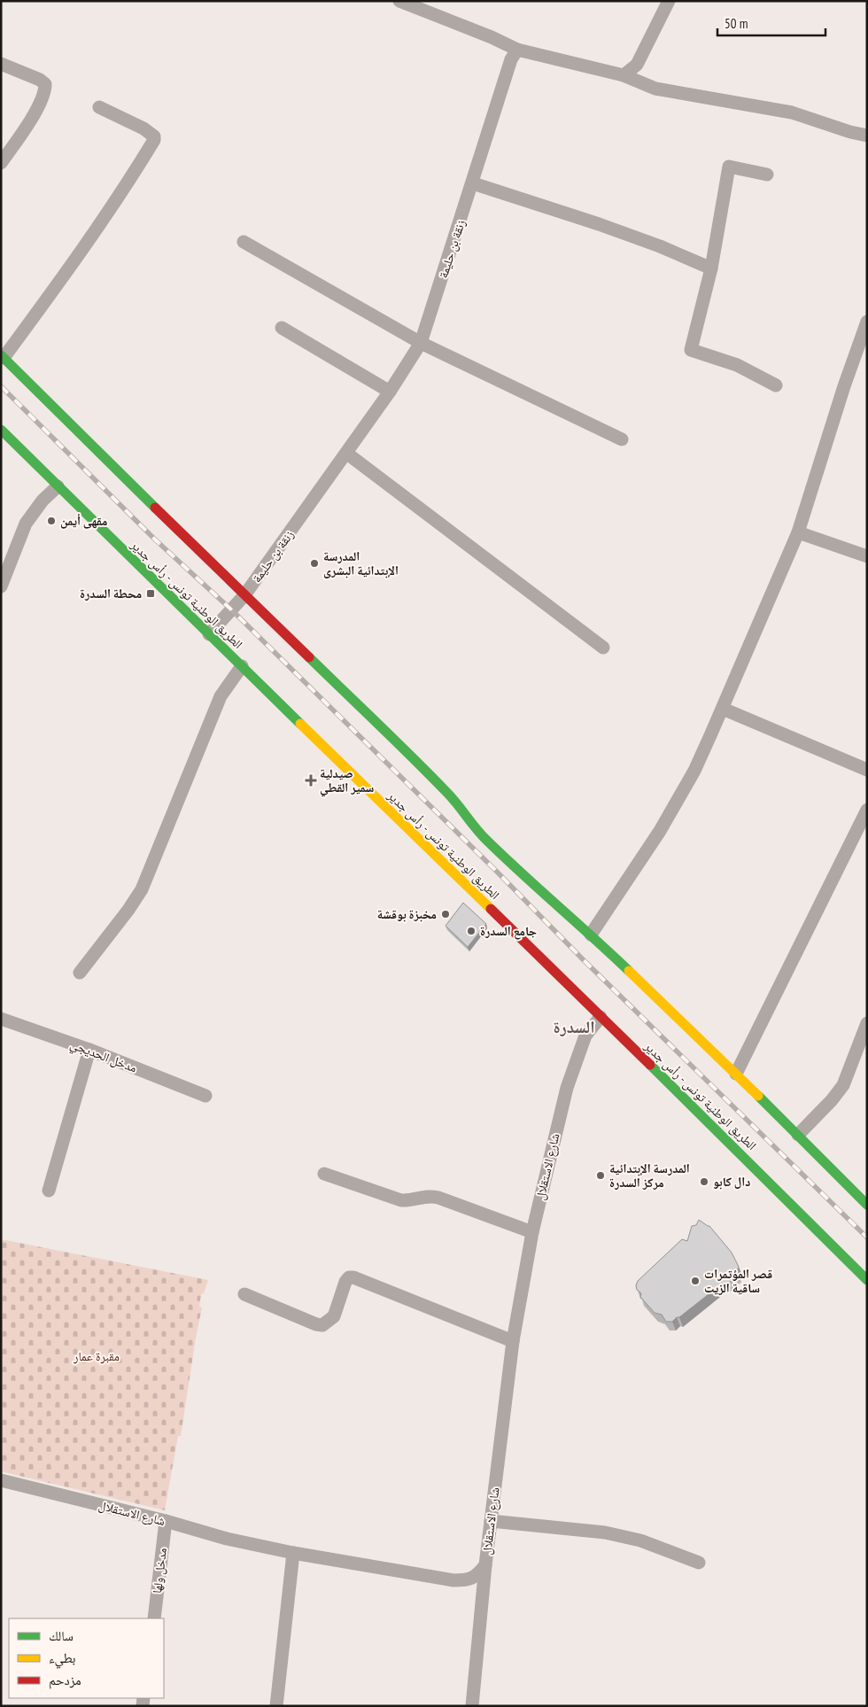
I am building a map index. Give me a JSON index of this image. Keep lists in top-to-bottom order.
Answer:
{
  "streets": {
    "main road": ["الطريق الوطنية تونس - رأس جدير"],
    "street": [
      "زنقة بن حليمة",
      "مدخل الحديجي",
      "شارع الاستقلال",
      "مدخل ولها"
    ]
  },
  "crossings": [
    ["زنقة بن حليمة", "الطريق الوطنية تونس - رأس جدير"],
    ["الطريق الوطنية تونس - رأس جدير", "شارع الاستقلال"],
    ["شارع الاستقلال", "مدخل ولها"]
  ],
  "districts": ["السدرة"],
  "parks": ["مقبرة عمار"],
  "places": {
    "other": [
      "مقهى أيمن",
      "المدرسة الإبتدائية البشرى",
      "مخبزة بوقشة",
      "جامع السدرة",
      "المدرسة الإبتدائية مركز السدرة",
      "دال كابو",
      "قصر المؤتمرات ساقية الزيت"
    ],
    "transit": ["محطة السدرة"],
    "health": ["صيدلية سمير القطي"]
  },
  "legend": ["سالك", "بطيء", "مزدحم"],
  "scale_bar": "50 m"
}
